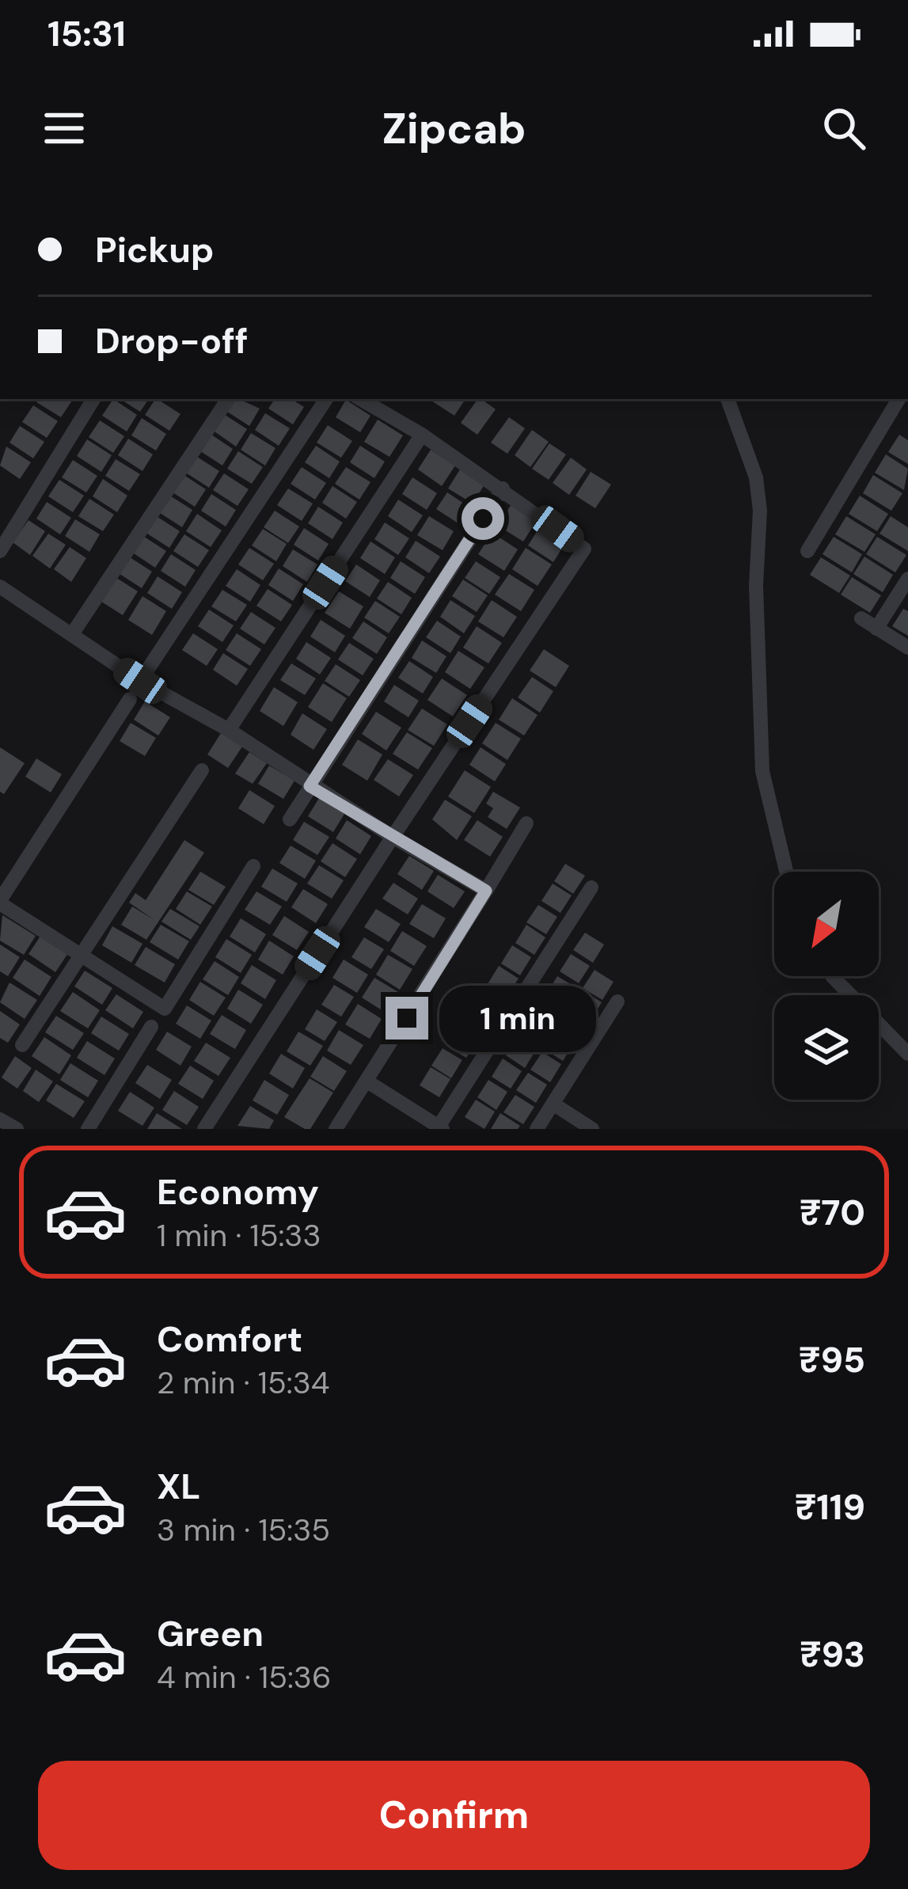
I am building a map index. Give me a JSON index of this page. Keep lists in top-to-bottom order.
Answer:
{
  "north": "bottom left",
  "page": {
    "status": "15:31",
    "header": "Zipcab",
    "banner": ["Pickup", "Drop-off"],
    "bubble": "1 min",
    "list": [
      {
        "name": "Economy",
        "note": "1 min · 15:33",
        "value": "₹70"
      },
      {
        "name": "Comfort",
        "note": "2 min · 15:34",
        "value": "₹95"
      },
      {
        "name": "XL",
        "note": "3 min · 15:35",
        "value": "₹119"
      },
      {
        "name": "Green",
        "note": "4 min · 15:36",
        "value": "₹93"
      }
    ],
    "buttons": "Confirm"
  }
}
